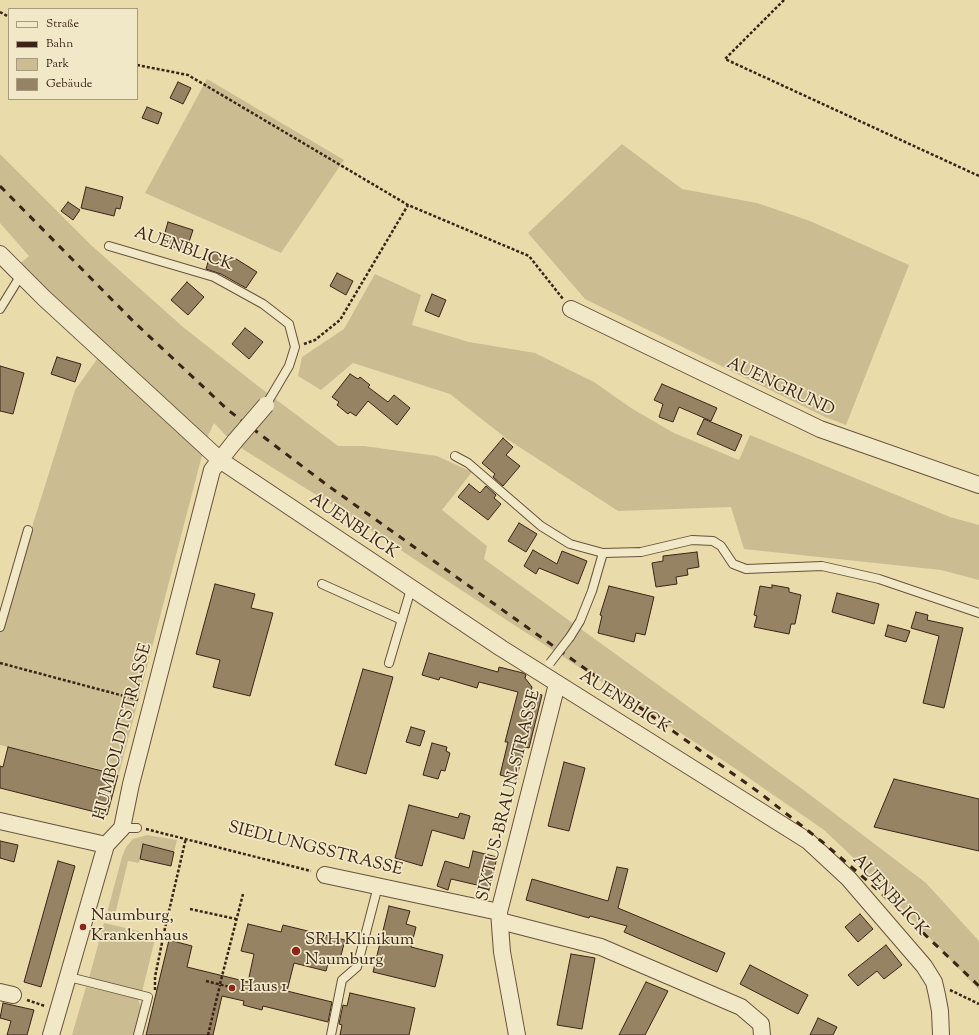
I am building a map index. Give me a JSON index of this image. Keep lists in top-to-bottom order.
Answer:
{
  "streets": {
    "street": [
      "AUENBLICK",
      "AUENGRUND",
      "HUMBOLDTSTRASSE",
      "SIXTUS-BRAUN-STRASSE",
      "SIEDLUNGSSTRASSE"
    ]
  },
  "crossings": [
    ["AUENBLICK", "HUMBOLDTSTRASSE"],
    ["AUENBLICK", "SIXTUS-BRAUN-STRASSE"],
    ["HUMBOLDTSTRASSE", "SIEDLUNGSSTRASSE"],
    ["SIXTUS-BRAUN-STRASSE", "SIEDLUNGSSTRASSE"]
  ],
  "places": ["Naumburg, Krankenhaus", "SRH Klinikum Naumburg", "Haus 1"],
  "legend": [
    "Straße",
    "Bahn",
    "Park",
    "Gebäude"
  ]
}
